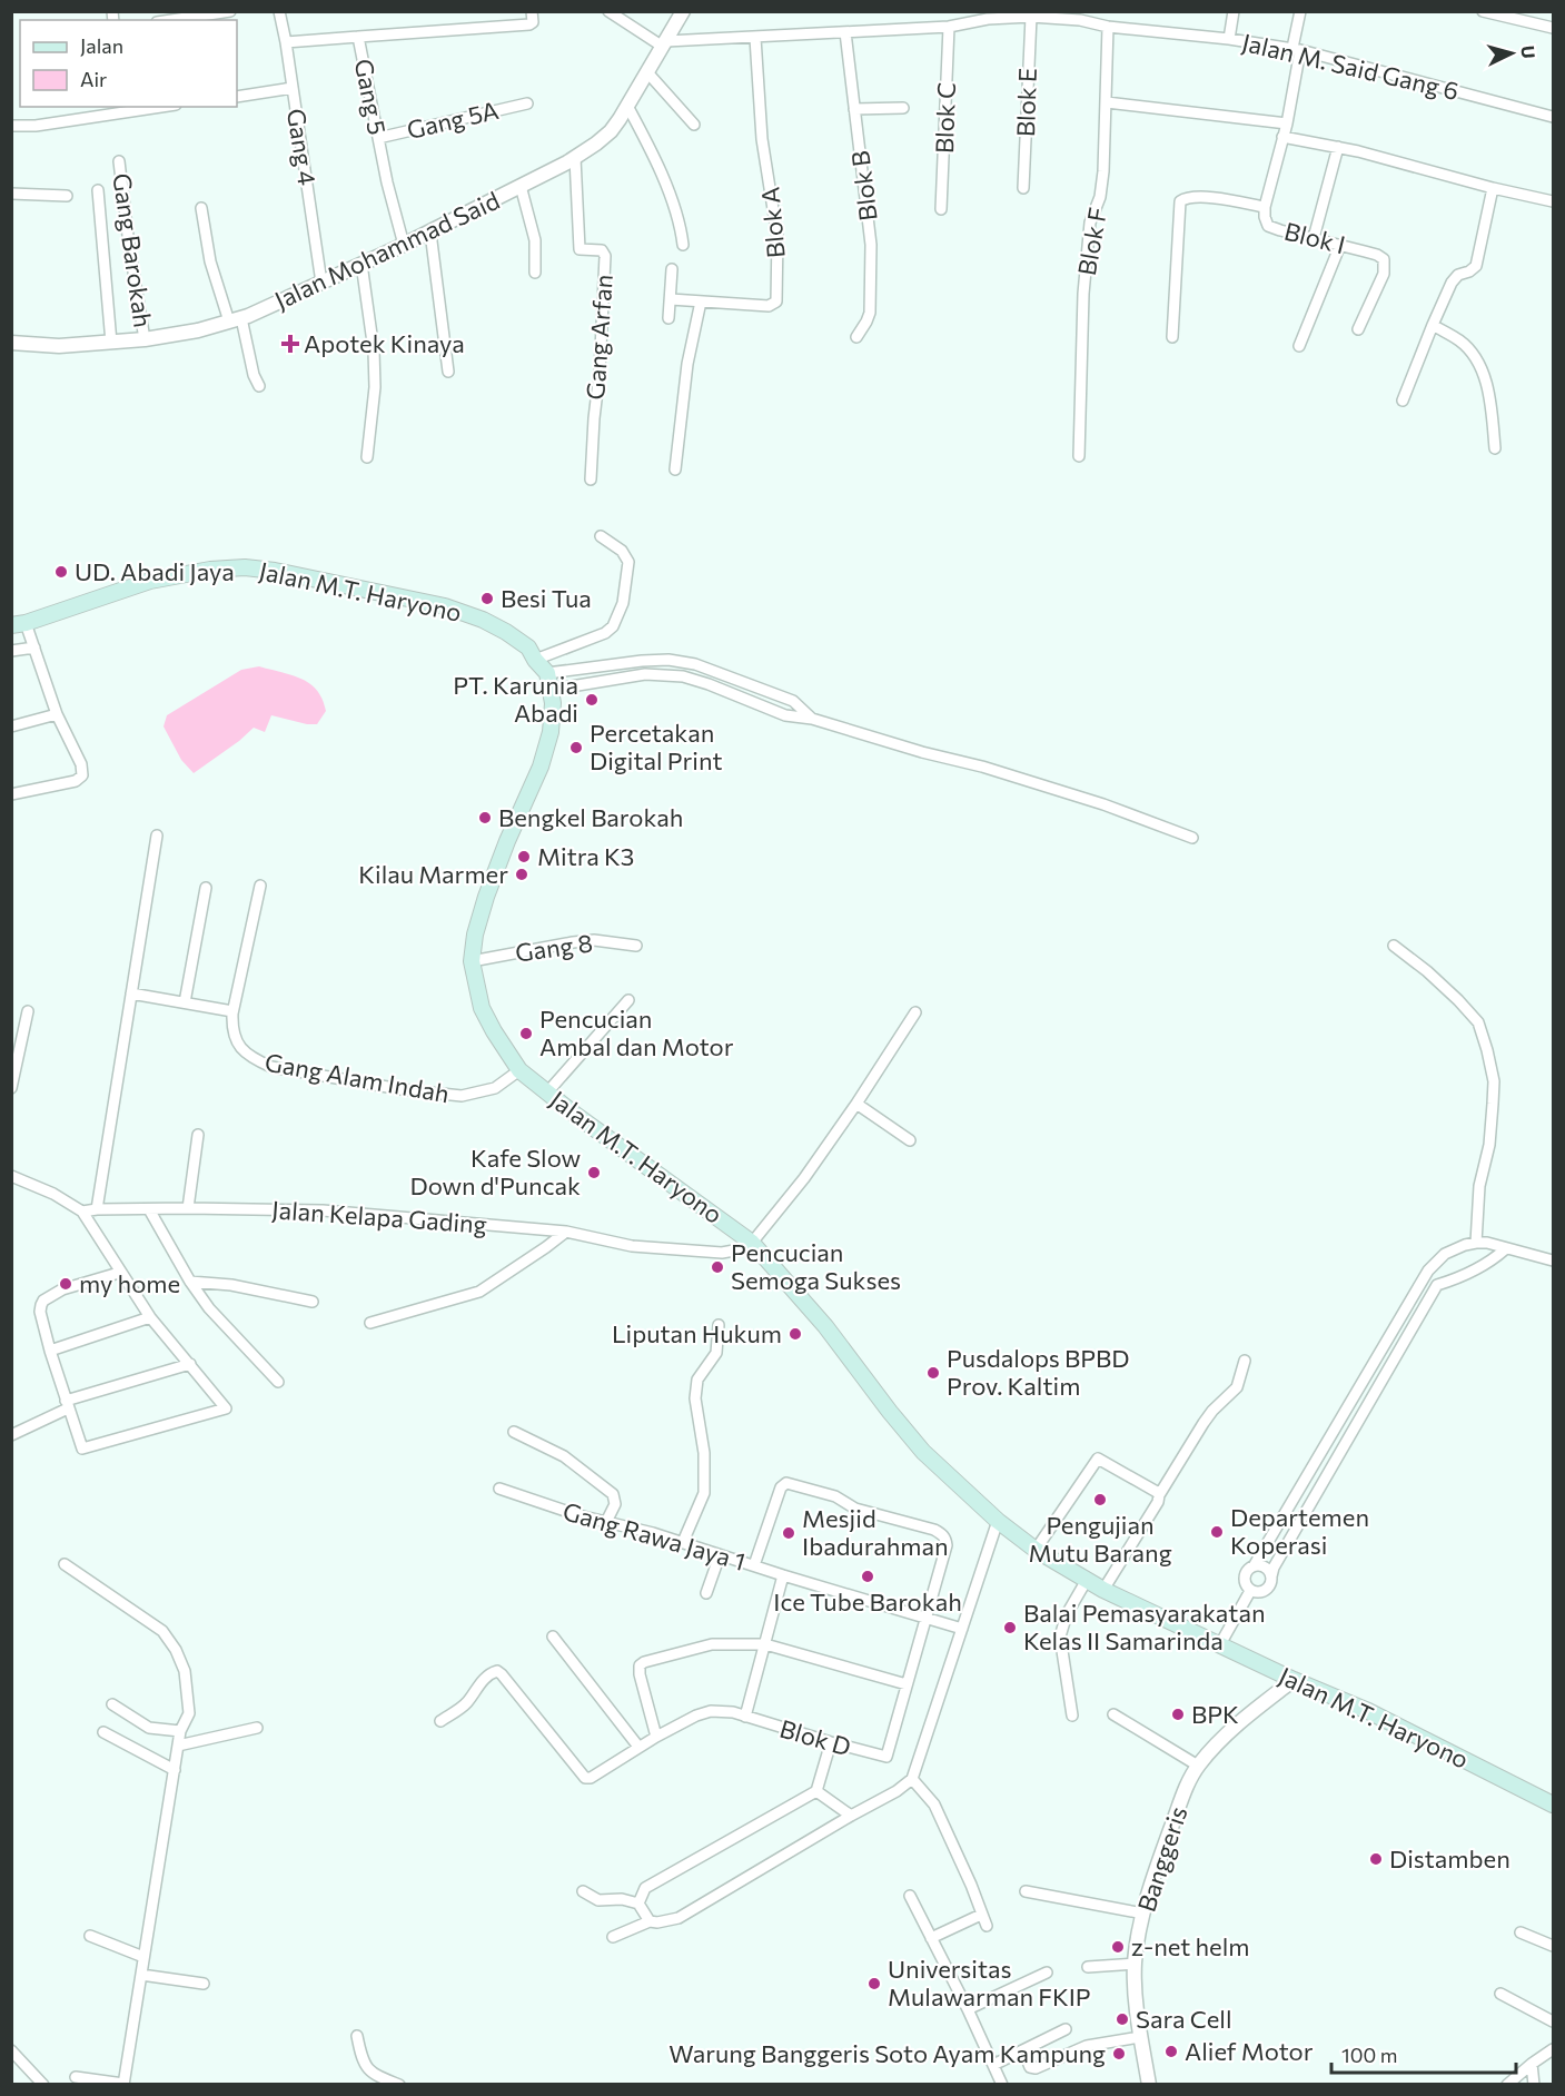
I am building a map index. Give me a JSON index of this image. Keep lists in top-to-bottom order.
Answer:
{
  "streets": {
    "main road": ["Jalan M.T. Haryono"],
    "street": [
      "Jalan M. Said Gang 6",
      "Gang 5",
      "Blok E",
      "Blok C",
      "Gang 5A",
      "Gang 4",
      "Blok B",
      "Blok A",
      "Blok I",
      "Blok F",
      "Gang Barokah",
      "Jalan Mohammad Said",
      "Gang Arfan",
      "Gang 8",
      "Gang Alam Indah",
      "Jalan Kelapa Gading",
      "Gang Rawa Jaya 1",
      "Blok D",
      "Banggeris"
    ]
  },
  "crossings": [
    ["Jalan M. Said Gang 6", "Blok E"],
    ["Jalan M. Said Gang 6", "Blok C"],
    ["Jalan M. Said Gang 6", "Blok B"],
    ["Jalan M. Said Gang 6", "Blok A"],
    ["Jalan M. Said Gang 6", "Blok I"],
    ["Jalan M. Said Gang 6", "Blok F"],
    ["Jalan M. Said Gang 6", "Jalan Mohammad Said"],
    ["Gang 5", "Gang 5A"],
    ["Gang 5", "Jalan Mohammad Said"],
    ["Gang 4", "Jalan Mohammad Said"],
    ["Gang Barokah", "Jalan Mohammad Said"],
    ["Jalan Mohammad Said", "Gang Arfan"],
    ["Jalan M.T. Haryono", "Gang 8"],
    ["Jalan M.T. Haryono", "Gang Alam Indah"],
    ["Jalan M.T. Haryono", "Jalan Kelapa Gading"],
    ["Jalan M.T. Haryono", "Banggeris"]
  ],
  "places": {
    "health": ["Apotek Kinaya"],
    "other": [
      "UD. Abadi Jaya",
      "Besi Tua",
      "PT. Karunia Abadi",
      "Percetakan Digital Print",
      "Bengkel Barokah",
      "Mitra K3",
      "Kilau Marmer",
      "Pencucian Ambal dan Motor",
      "Kafe Slow Down d'Puncak",
      "Pencucian Semoga Sukses",
      "my home",
      "Liputan Hukum",
      "Pusdalops BPBD Prov. Kaltim",
      "Pengujian Mutu Barang",
      "Departemen Koperasi",
      "Mesjid Ibadurahman",
      "Ice Tube Barokah",
      "Balai Pemasyarakatan Kelas II Samarinda",
      "BPK",
      "Distamben",
      "z-net helm",
      "Universitas Mulawarman FKIP",
      "Sara Cell",
      "Alief Motor",
      "Warung Banggeris Soto Ayam Kampung"
    ]
  },
  "legend": ["Jalan", "Air"],
  "scale_bar": "100 m",
  "north": "right"
}
